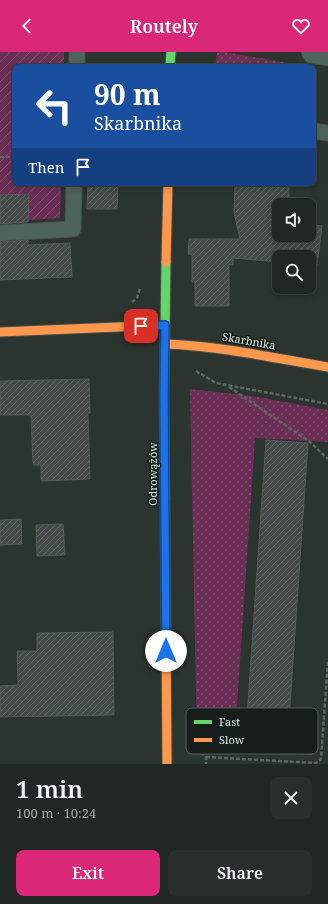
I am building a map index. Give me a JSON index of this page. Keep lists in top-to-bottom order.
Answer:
{
  "streets": {
    "street": ["Skarbnika", "Odrowążów"]
  },
  "crossings": [
    ["Skarbnika", "Odrowążów"]
  ],
  "legend": ["Fast", "Slow"],
  "page": {
    "header": "Routely",
    "turn": ["90 m", "Skarbnika"],
    "then": "Then",
    "heading": ["1 min", "100 m · 10:24"],
    "buttons": ["Exit", "Share"]
  }
}
